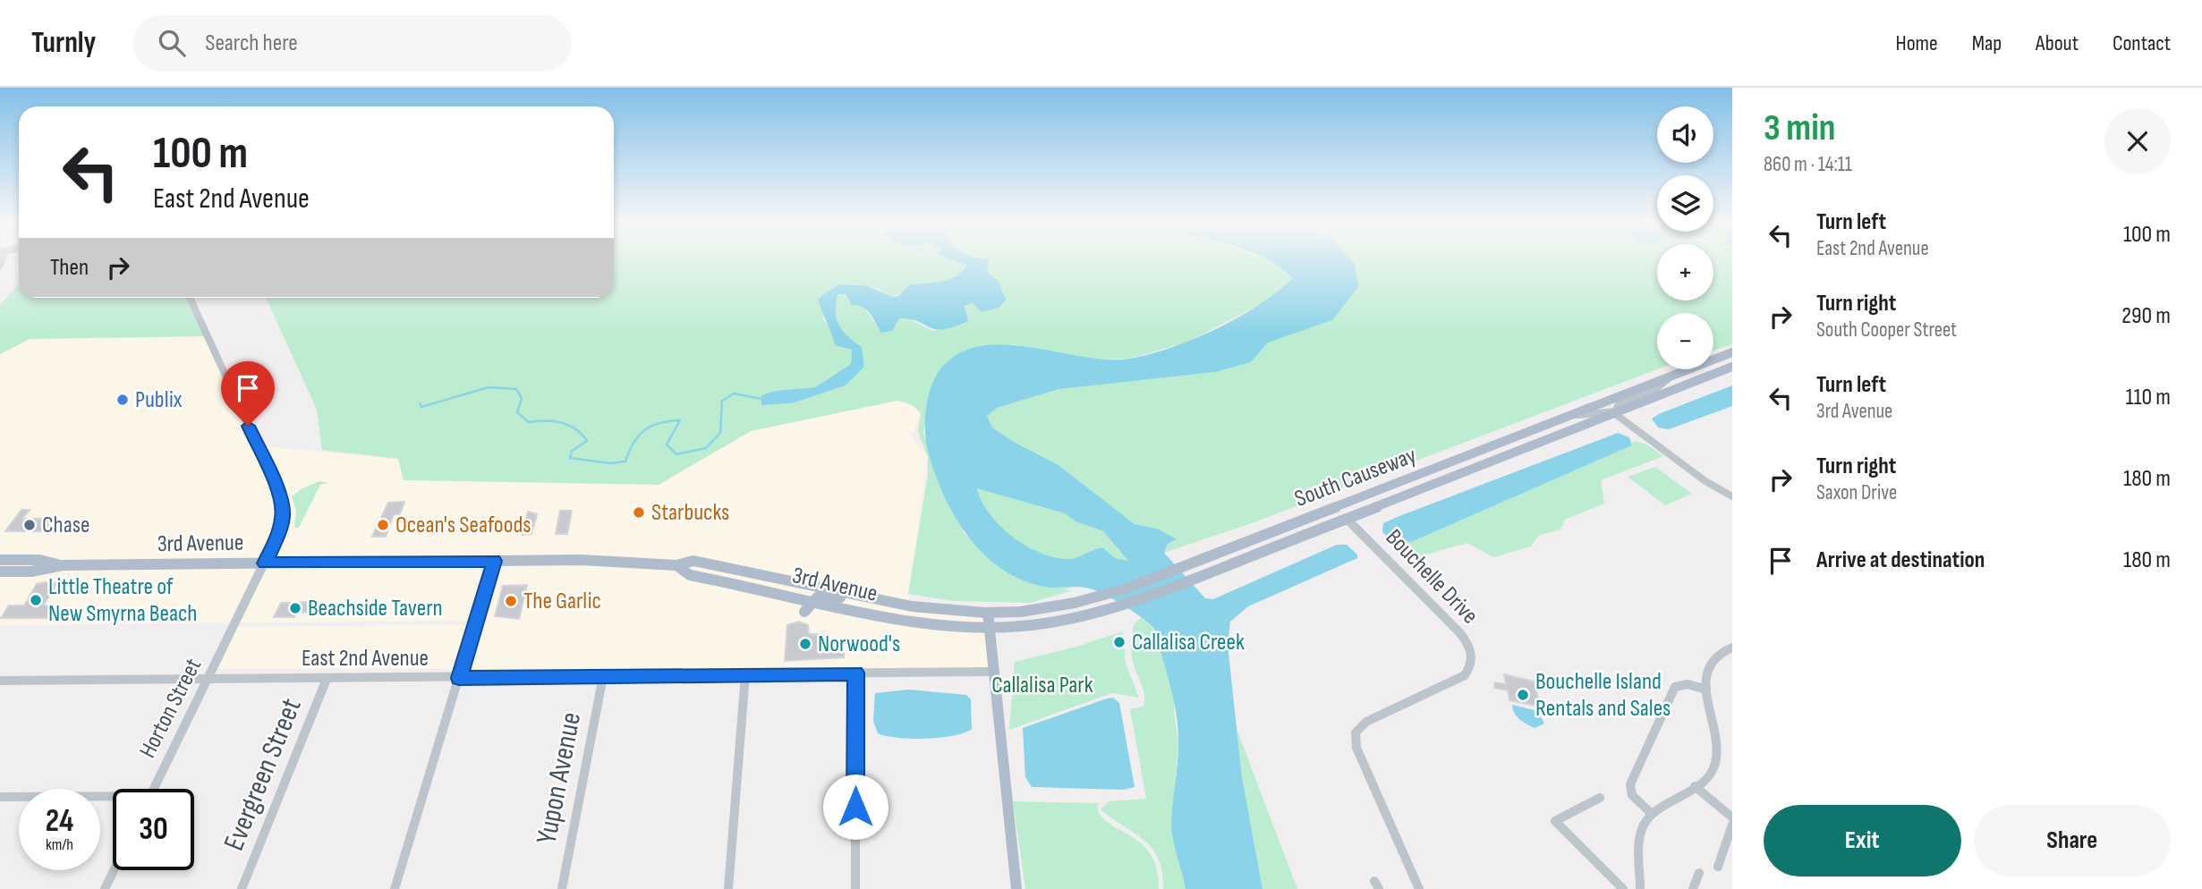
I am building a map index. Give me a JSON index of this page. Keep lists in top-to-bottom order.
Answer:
{
  "streets": {
    "main road": ["South Causeway", "3rd Avenue"],
    "street": [
      "Bouchelle Drive",
      "East 2nd Avenue",
      "Horton Street",
      "Evergreen Street",
      "Yupon Avenue"
    ]
  },
  "crossings": [
    ["South Causeway", "3rd Avenue"],
    ["South Causeway", "Bouchelle Drive"],
    ["3rd Avenue", "Horton Street"],
    ["East 2nd Avenue", "Horton Street"],
    ["East 2nd Avenue", "Evergreen Street"],
    ["East 2nd Avenue", "Yupon Avenue"]
  ],
  "parks": ["Callalisa Park"],
  "places": [
    "Publix",
    "Starbucks",
    "Chase",
    "Ocean's Seafoods",
    "Little Theatre of New Smyrna Beach",
    "The Garlic",
    "Beachside Tavern",
    "Callalisa Creek",
    "Norwood's",
    "Bouchelle Island Rentals and Sales"
  ],
  "page": {
    "header": "Turnly",
    "search": "Search here",
    "nav": [
      "Home",
      "Map",
      "About",
      "Contact"
    ],
    "heading": ["3 min", "860 m · 14:11"],
    "map_buttons": ["+", "−"],
    "turn": ["100 m", "East 2nd Avenue"],
    "list": [
      {
        "name": "Turn left",
        "note": "East 2nd Avenue",
        "value": "100 m"
      },
      {
        "name": "Turn right",
        "note": "South Cooper Street",
        "value": "290 m"
      },
      {
        "name": "Turn left",
        "note": "3rd Avenue",
        "value": "110 m"
      },
      {
        "name": "Turn right",
        "note": "Saxon Drive",
        "value": "180 m"
      },
      {
        "name": "Arrive at destination",
        "value": "180 m"
      }
    ],
    "then": "Then",
    "speed": "24 km/h",
    "limit": "30",
    "buttons": ["Exit", "Share"]
  }
}
